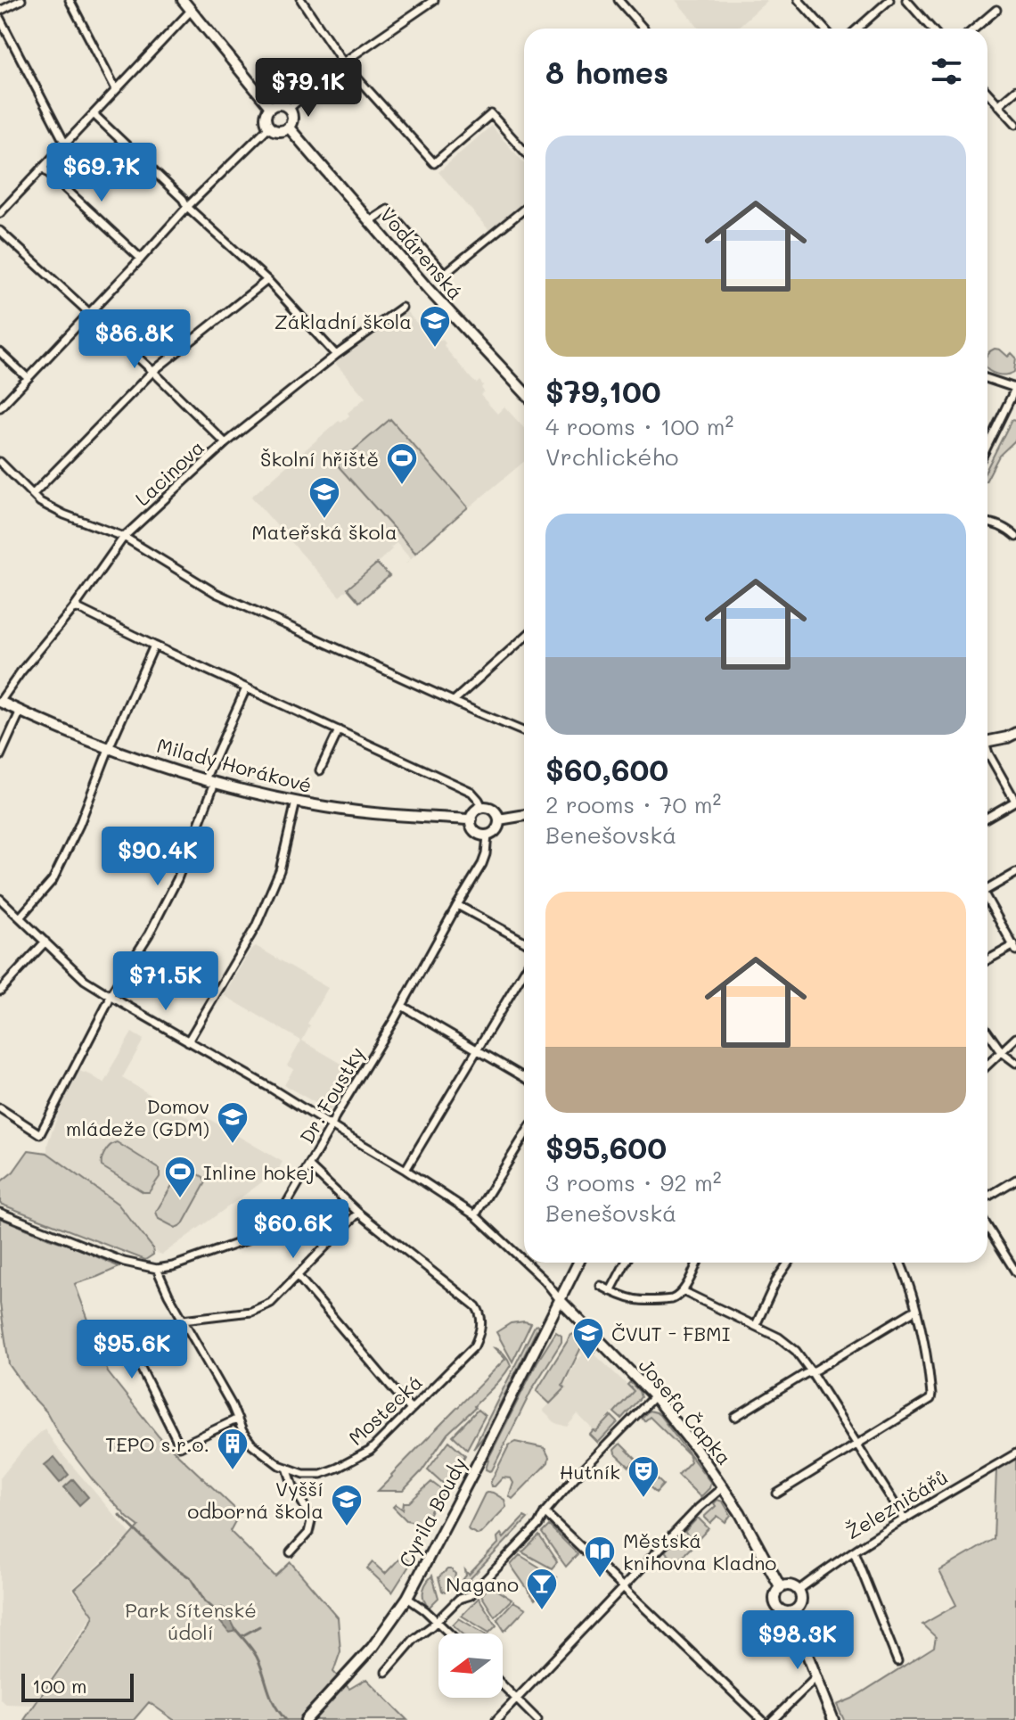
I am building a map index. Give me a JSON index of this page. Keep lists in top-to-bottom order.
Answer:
{
  "streets": {
    "street": [
      "Vodárenská",
      "Lacinova",
      "Milady Horákové",
      "Dr. Foustky",
      "Mostecká",
      "Josefa Čapka",
      "Železničářů",
      "Cyrila Boudy"
    ]
  },
  "crossings": [
    ["Lacinova", "Milady Horákové"],
    ["Milady Horákové", "Dr. Foustky"],
    ["Dr. Foustky", "Mostecká"],
    ["Dr. Foustky", "Josefa Čapka"],
    ["Josefa Čapka", "Železničářů"],
    ["Josefa Čapka", "Cyrila Boudy"]
  ],
  "parks": ["Park Sítenské údolí"],
  "places": {
    "school or university": [
      "Základní škola",
      "Mateřská škola",
      "Domov mládeže (GDM)",
      "ČVUT - FBMI",
      "Vyšší odborná škola"
    ],
    "sports": ["Školní hřiště", "Inline hokej"],
    "building": ["TEPO s.r.o."],
    "theatre": ["Hutník"],
    "library": ["Městská knihovna Kladno"],
    "bar": ["Nagano"]
  },
  "scale_bar": "100 m",
  "north": "left",
  "page": {
    "heading": "8 homes",
    "price": [
      "$79.1K",
      "$69.7K",
      "$86.8K",
      "$90.4K",
      "$71.5K",
      "$60.6K",
      "$95.6K",
      "$98.3K"
    ],
    "list": [
      {
        "name": "$79,100",
        "note": "4 rooms · 100 m² · Vrchlického"
      },
      {
        "name": "$60,600",
        "note": "2 rooms · 70 m² · Benešovská"
      },
      {
        "name": "$95,600",
        "note": "3 rooms · 92 m² · Benešovská"
      }
    ],
    "scale": "100 m"
  }
}
